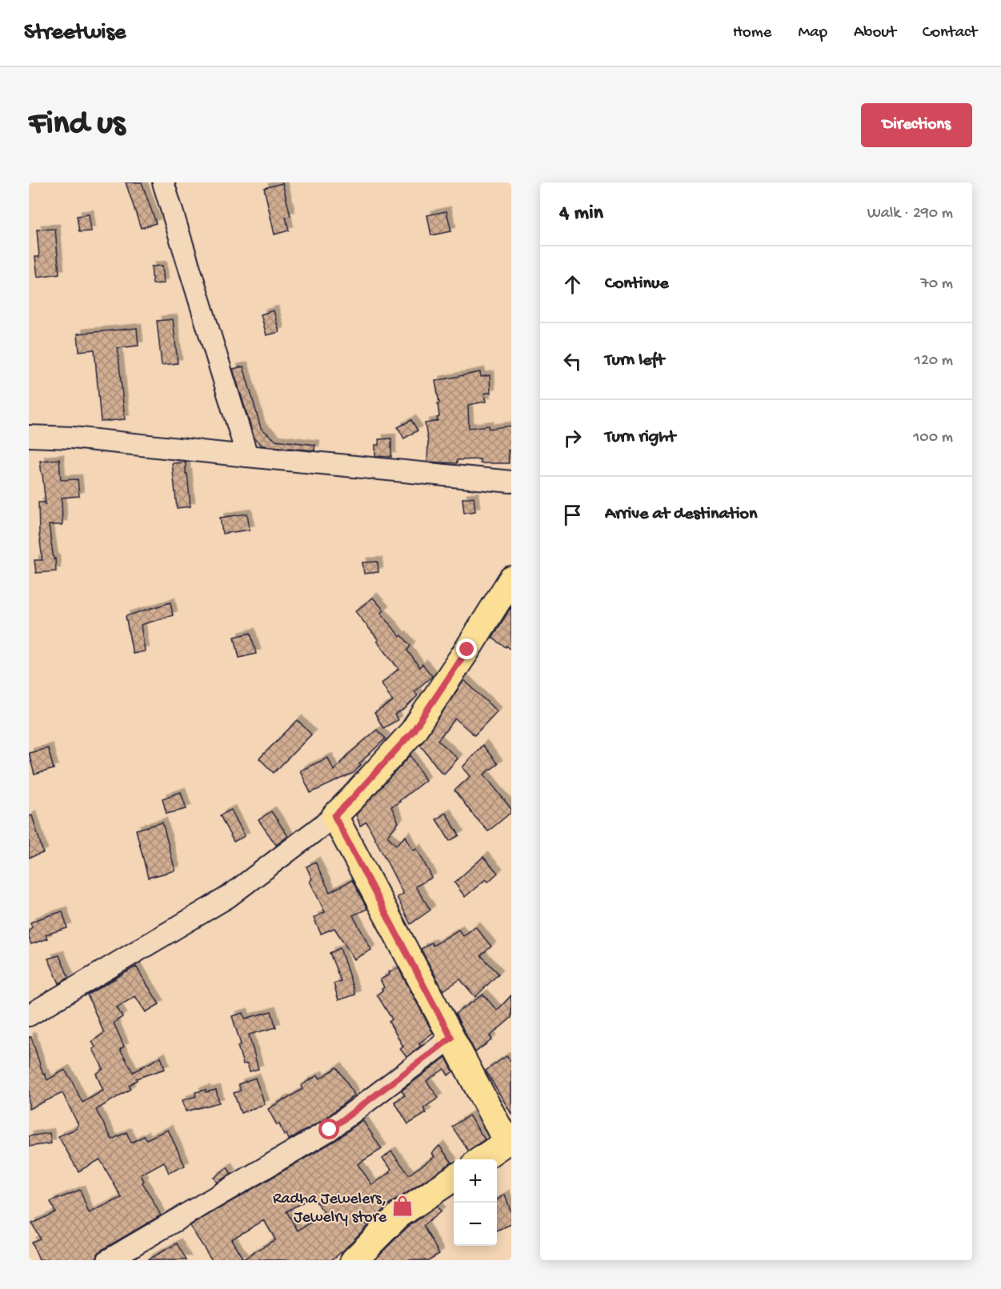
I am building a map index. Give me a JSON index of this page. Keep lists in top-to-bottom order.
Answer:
{
  "places": {
    "shop": ["Radha Jewelers, Jewelry store"]
  },
  "page": {
    "header": "Streetwise",
    "nav": [
      "Home",
      "Map",
      "About",
      "Contact"
    ],
    "buttons": "Directions",
    "title": "Find us",
    "heading": ["4 min", "Walk · 290 m"],
    "list": [
      ["Continue", "70 m"],
      ["Turn left", "120 m"],
      ["Turn right", "100 m"],
      "Arrive at destination"
    ],
    "map_buttons": ["+", "−"]
  }
}
